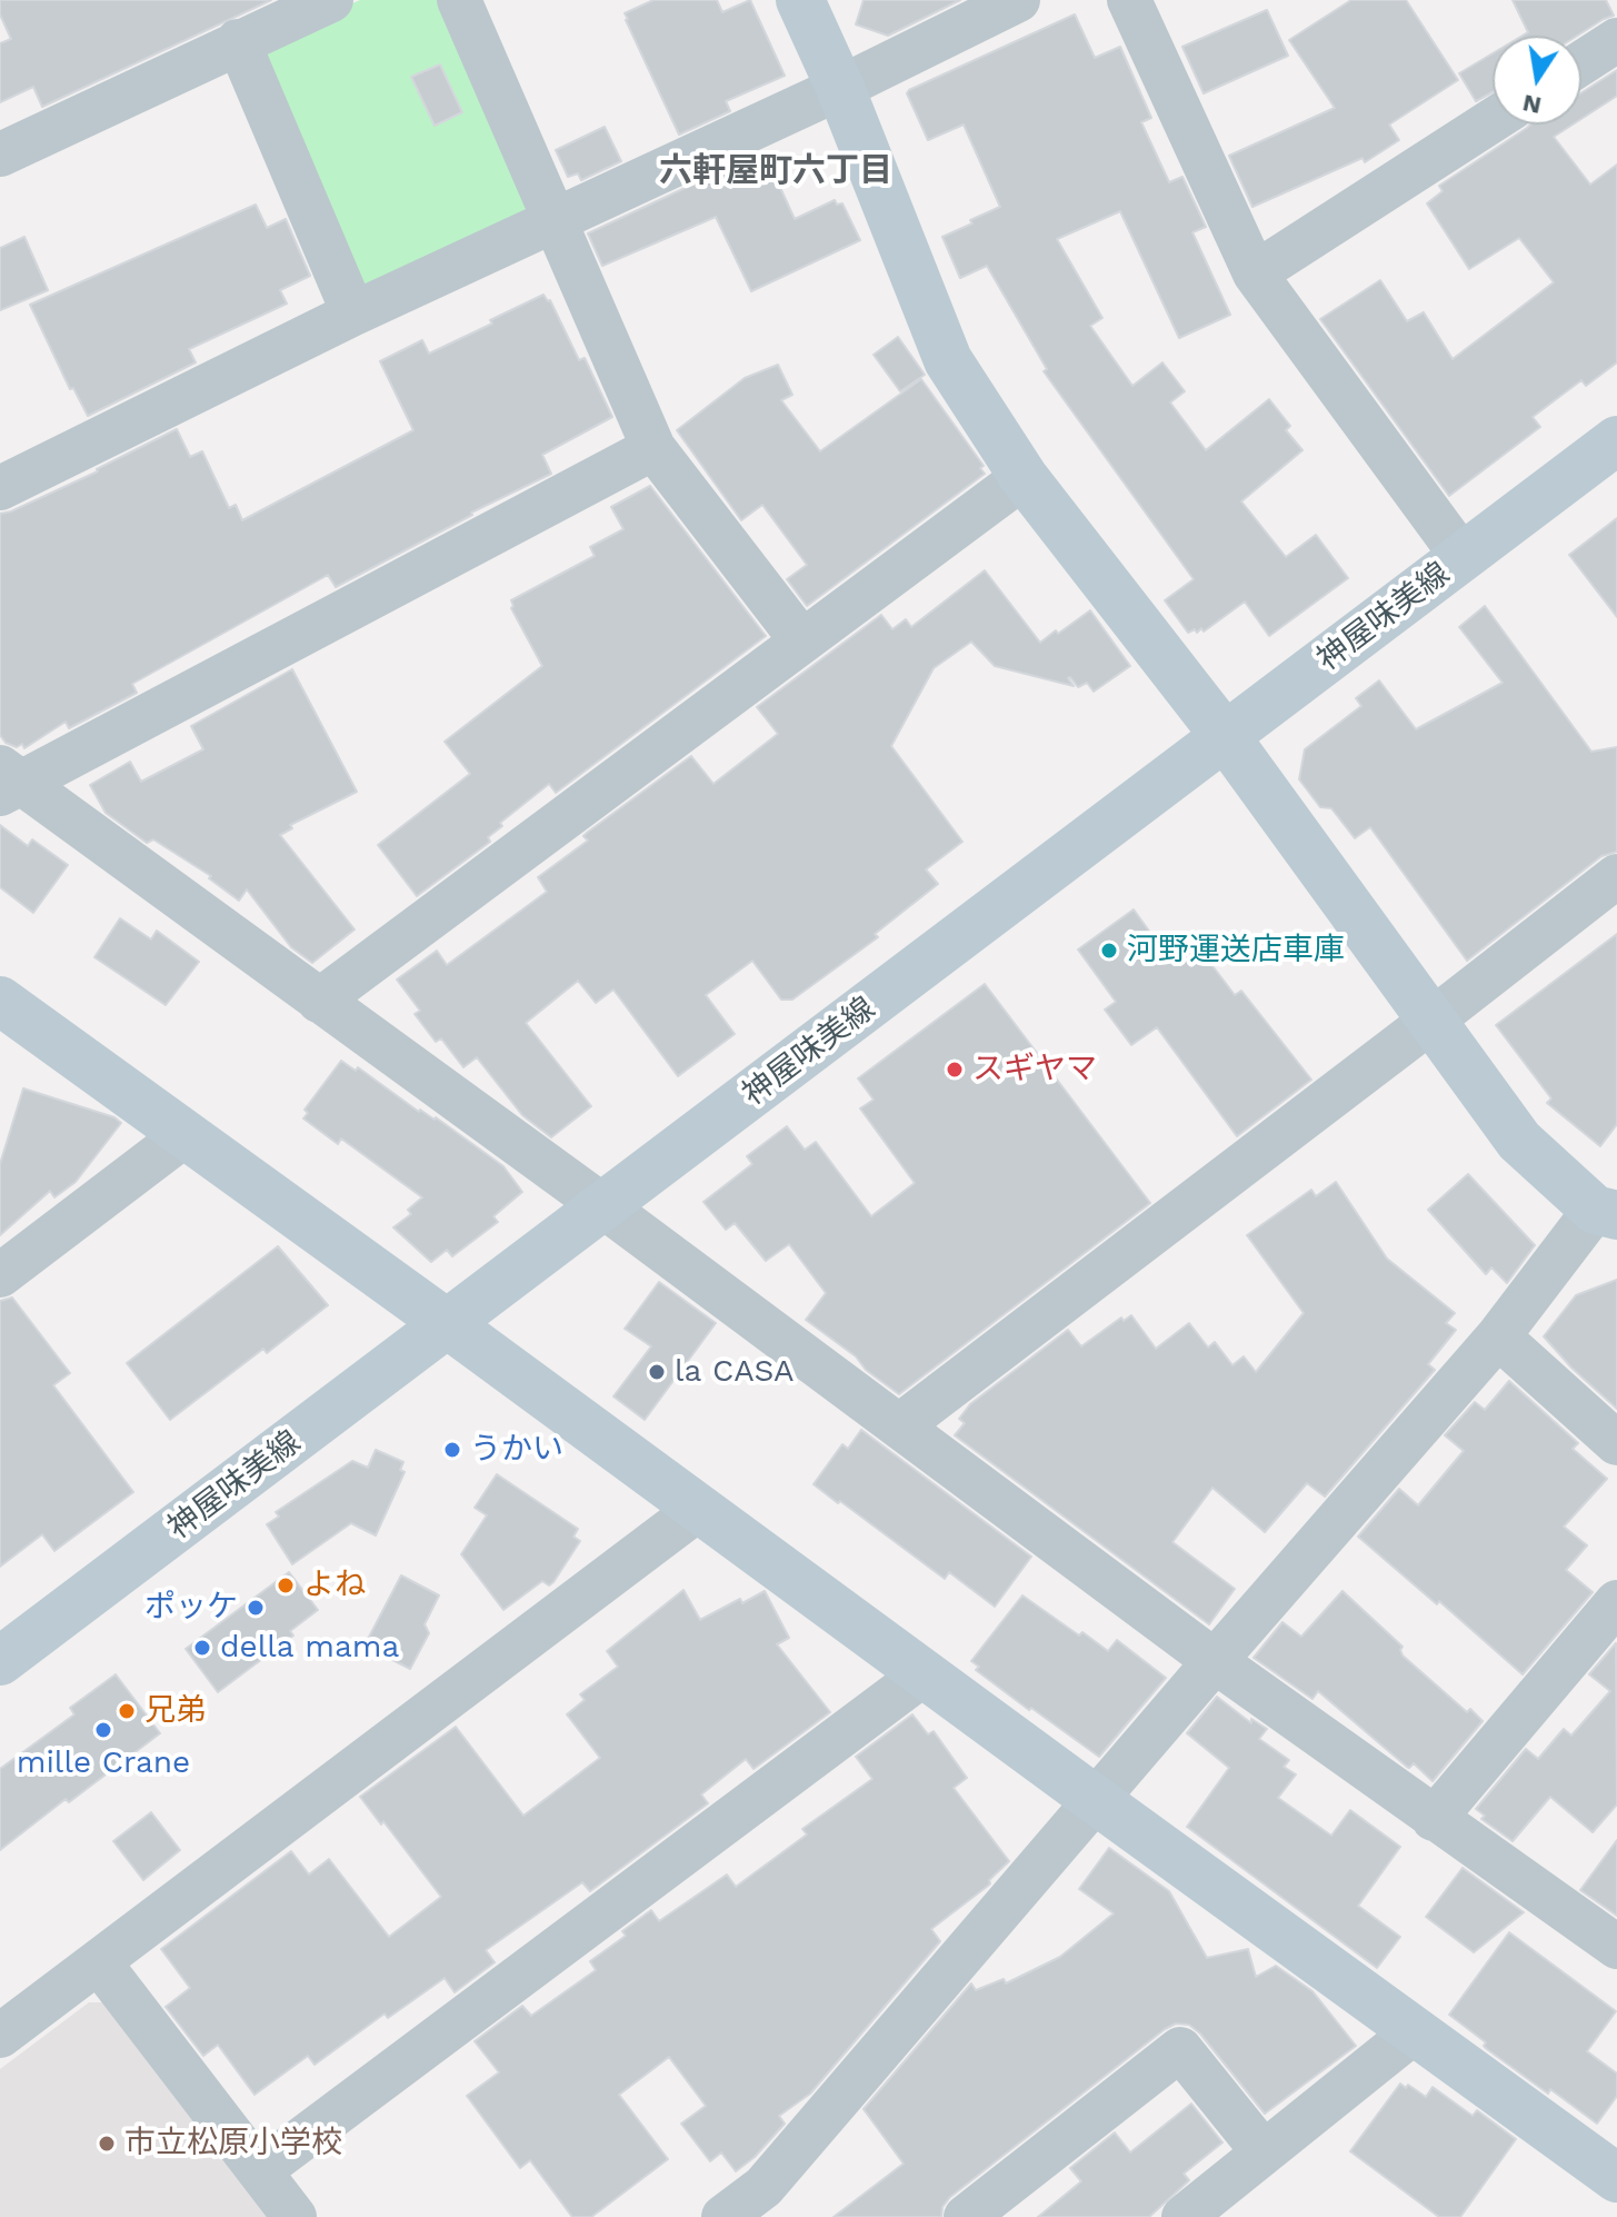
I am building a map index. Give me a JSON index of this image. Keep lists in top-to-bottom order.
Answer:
{
  "streets": {
    "street": ["神屋味美線"]
  },
  "districts": ["六軒屋町六丁目"],
  "places": [
    "河野運送店車庫",
    "スギヤマ",
    "la CASA",
    "うかい",
    "よね",
    "ポッケ",
    "della mama",
    "兄弟",
    "mille Crane",
    "市立松原小学校"
  ],
  "north": "bottom"
}
